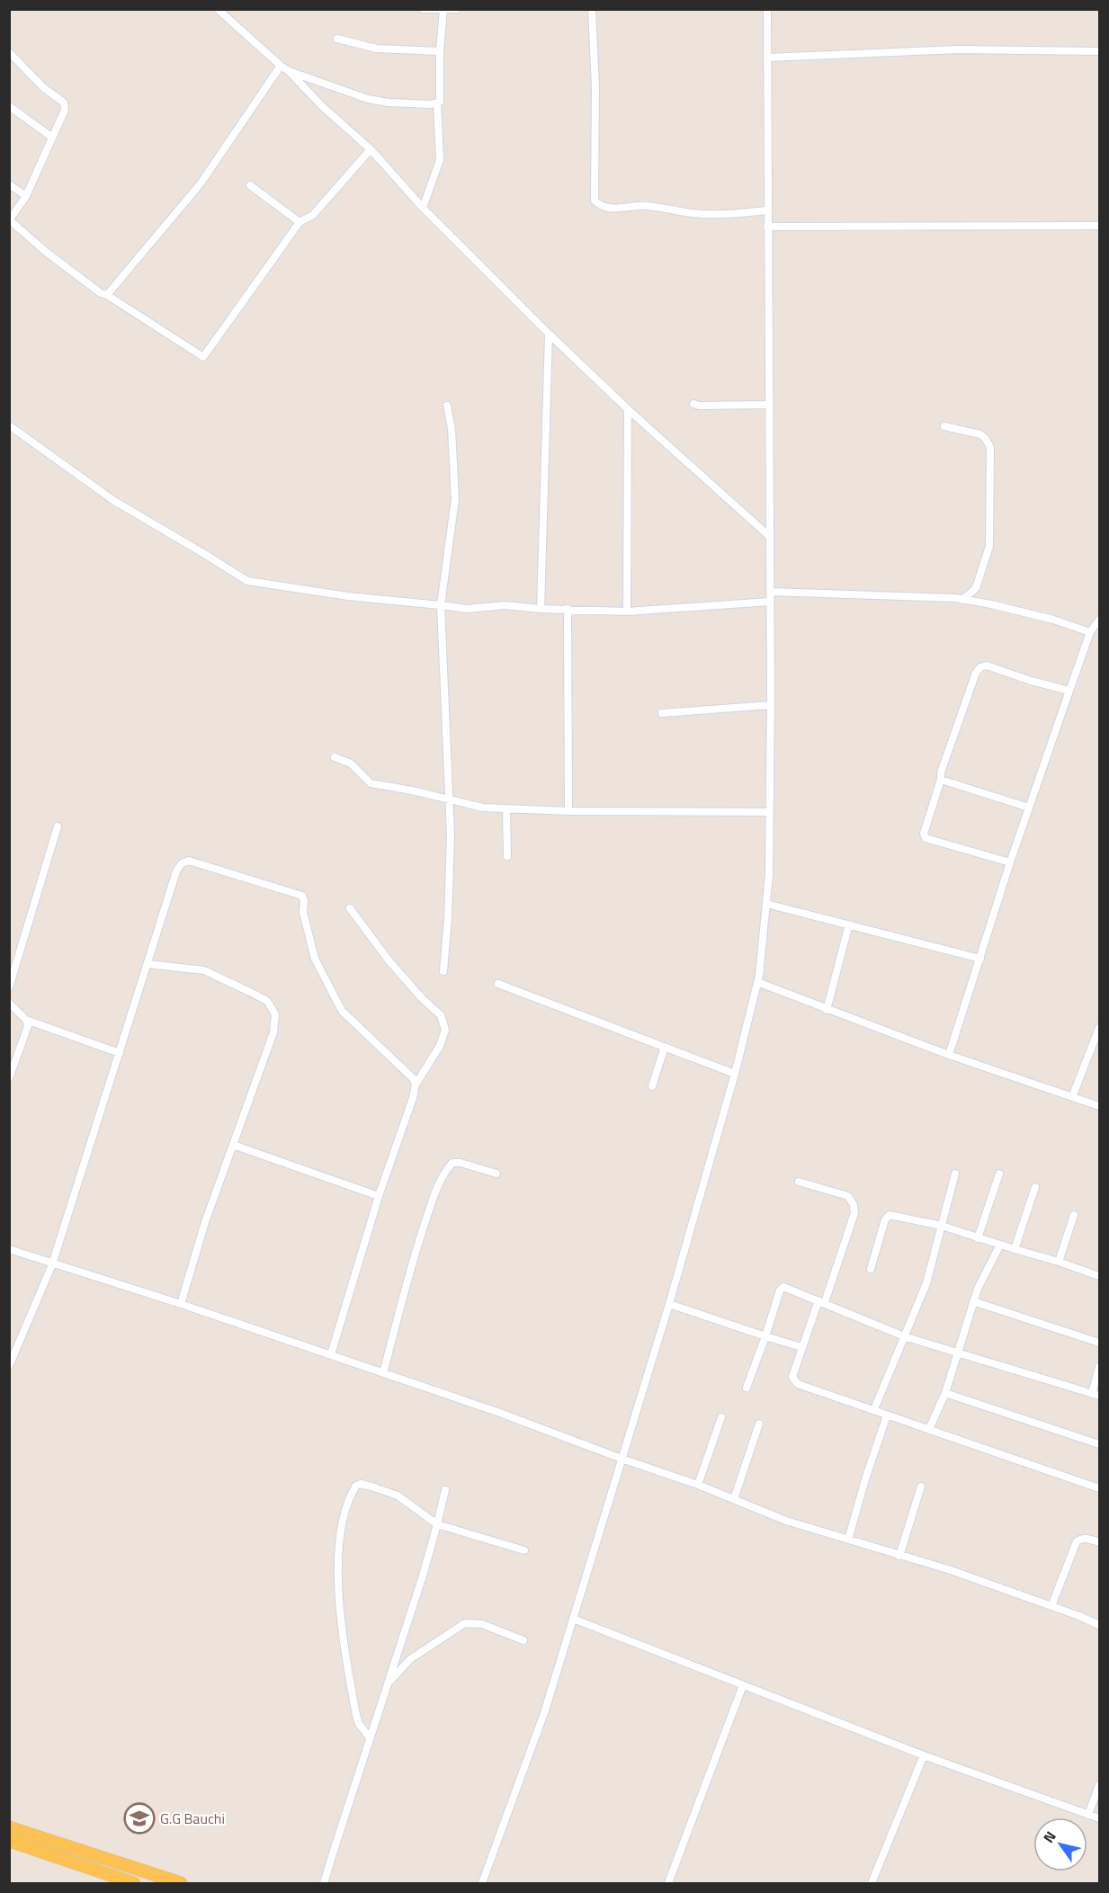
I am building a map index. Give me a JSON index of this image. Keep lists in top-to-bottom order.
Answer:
{
  "places": {
    "school or university": ["G.G Bauchi"]
  },
  "north": "top left"
}
